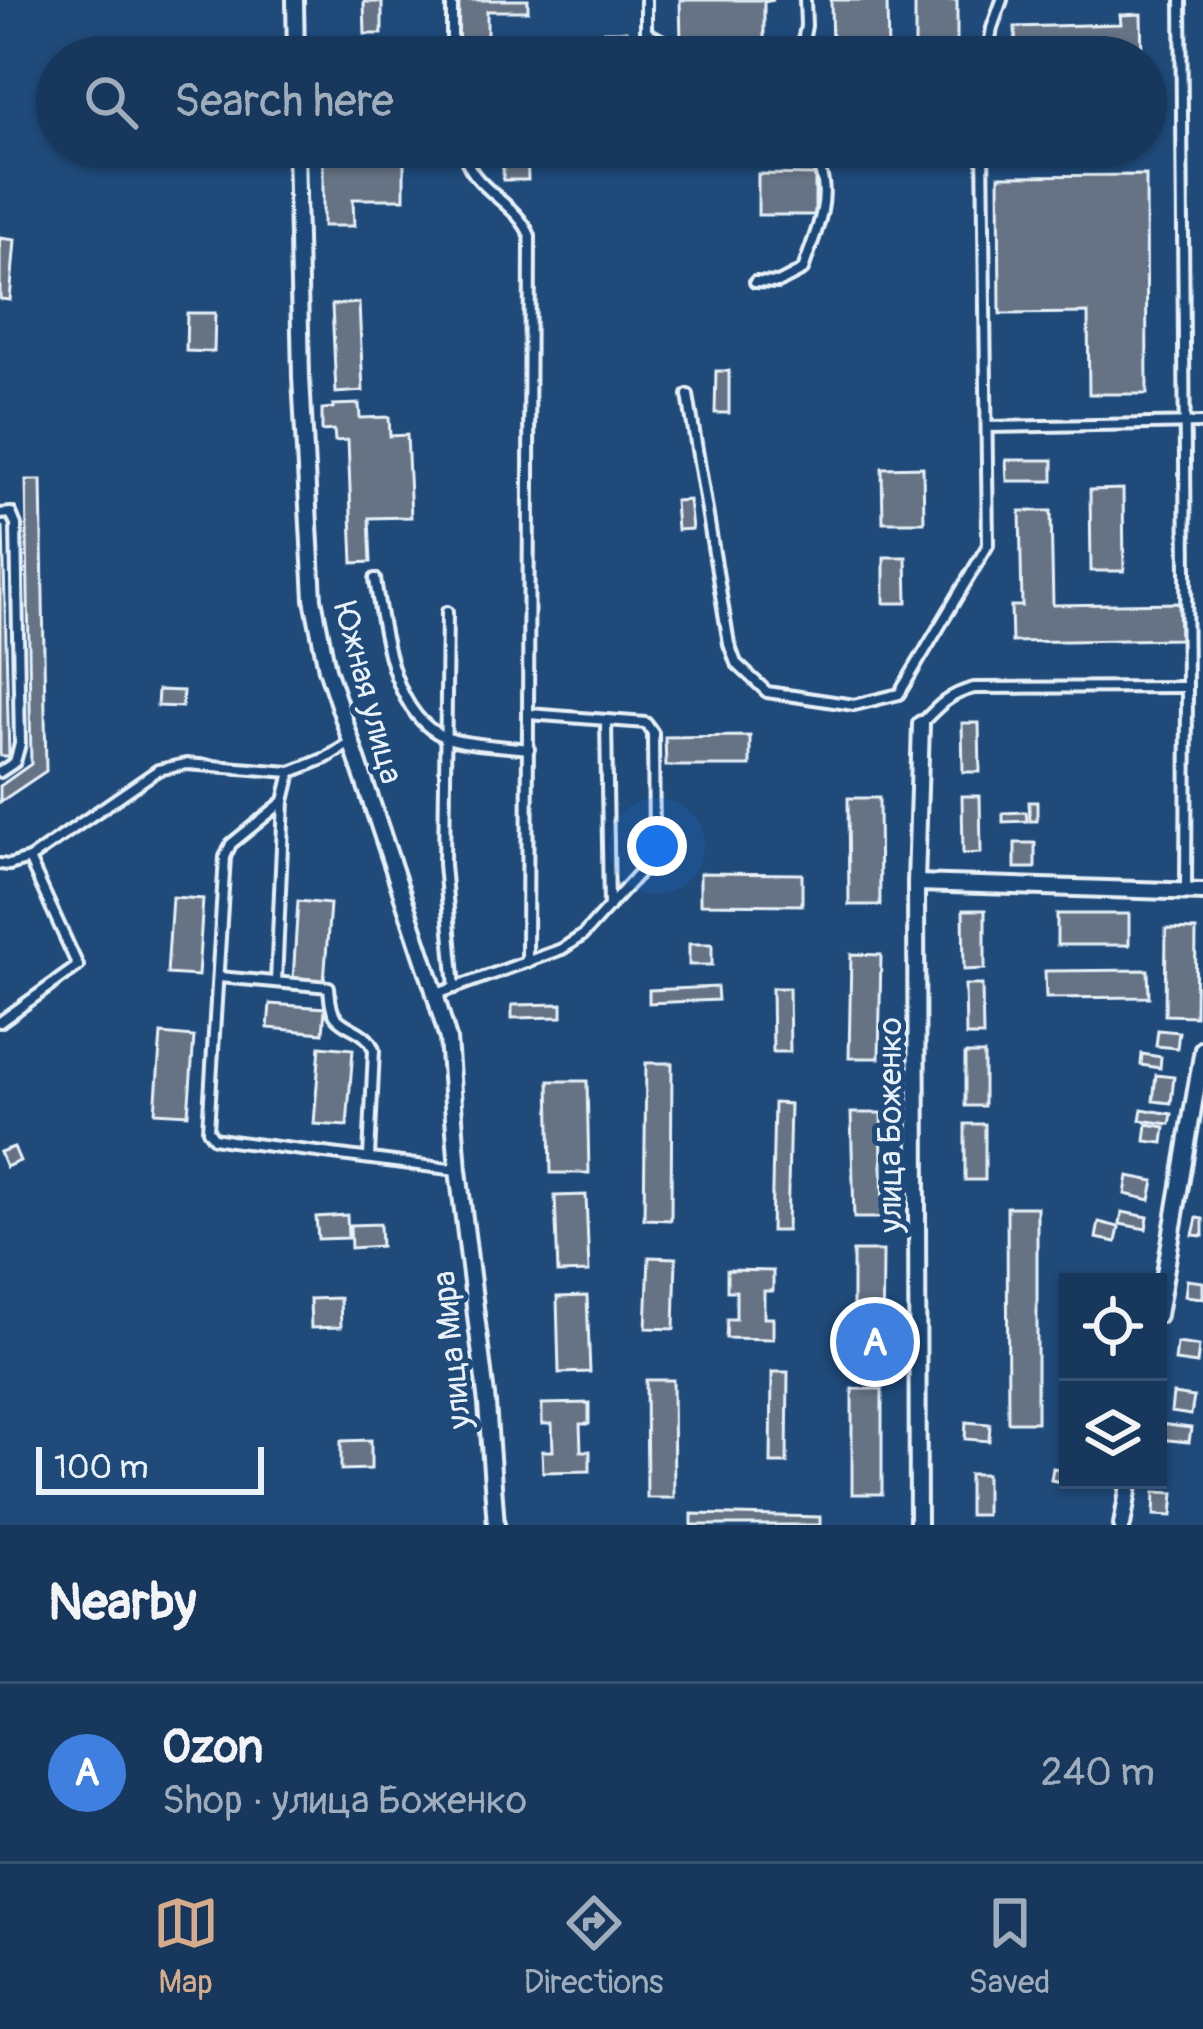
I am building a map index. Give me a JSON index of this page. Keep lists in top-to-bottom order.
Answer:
{
  "streets": {
    "street": ["Южная улица", "улица Боженко", "улица Мира"]
  },
  "crossings": [
    ["Южная улица", "улица Мира"]
  ],
  "scale_bar": "100 m",
  "page": {
    "search": "Search here",
    "pins": "A",
    "scale": "100 m",
    "heading": "Nearby",
    "list": [
      {
        "mark": "A",
        "name": "Ozon",
        "note": "Shop · улица Боженко",
        "value": "240 m"
      }
    ],
    "nav": ["Map", "Directions", "Saved"]
  }
}
